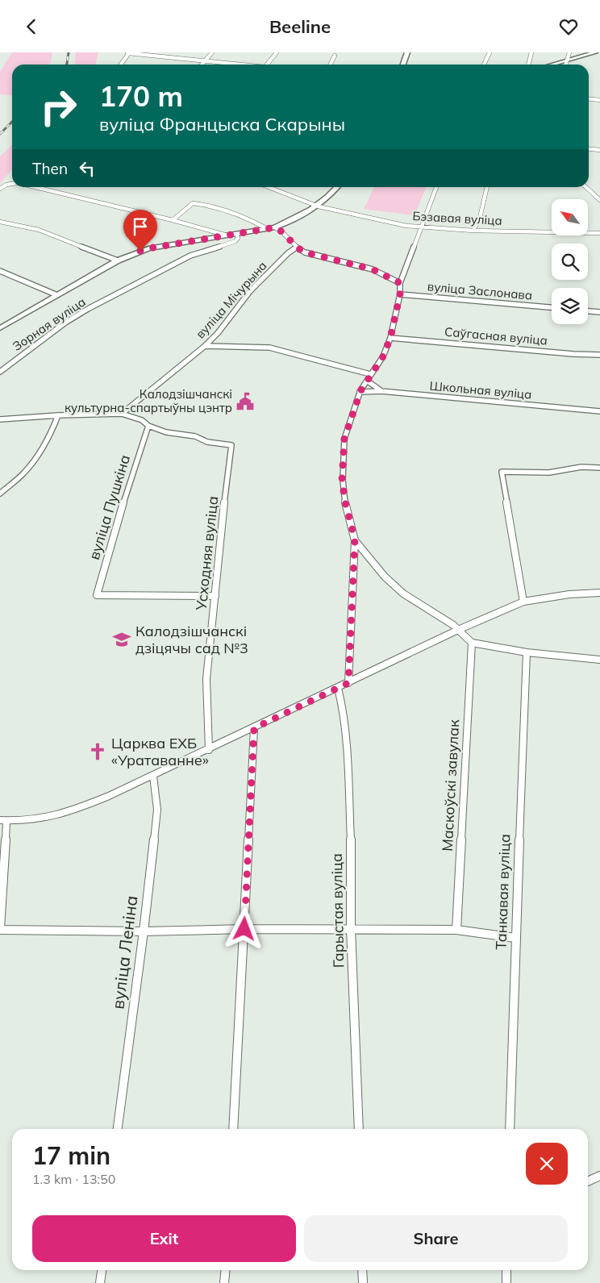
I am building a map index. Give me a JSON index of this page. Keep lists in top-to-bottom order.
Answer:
{
  "streets": {
    "street": [
      "Бэзавая вуліца",
      "вуліца Заслонава",
      "вуліца Мічурына",
      "Зорная вуліца",
      "Саўгасная вуліца",
      "Школьная вуліца",
      "вуліца Пушкіна",
      "Усходняя вуліца",
      "Маскоўскі завулак",
      "Танкавая вуліца",
      "Гарыстая вуліца",
      "вуліца Леніна"
    ]
  },
  "crossings": [
    ["вуліца Пушкіна", "Усходняя вуліца"]
  ],
  "places": {
    "public building": ["Калодзішчанскі культурна-спартыўны цэнтр"],
    "school or university": ["Калодзішчанскі дзіцячы сад №3"],
    "church": ["Царква ЕХБ «Уратаванне»"]
  },
  "north": "top left",
  "page": {
    "header": "Beeline",
    "turn": ["170 m", "вуліца Францыска Скарыны"],
    "then": "Then",
    "heading": ["17 min", "1.3 km · 13:50"],
    "buttons": ["Exit", "Share"]
  }
}
